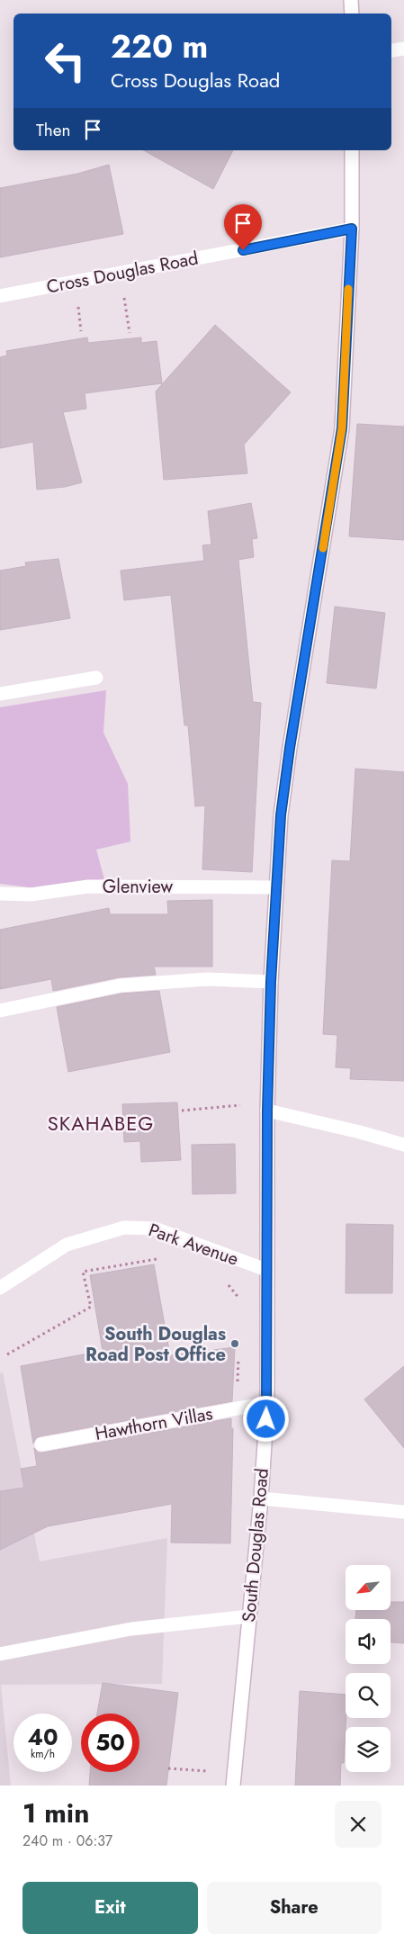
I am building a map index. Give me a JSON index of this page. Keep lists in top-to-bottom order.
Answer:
{
  "streets": {
    "street": [
      "Cross Douglas Road",
      "Glenview",
      "Park Avenue",
      "Hawthorn Villas",
      "South Douglas Road"
    ]
  },
  "crossings": [
    ["Cross Douglas Road", "South Douglas Road"],
    ["Glenview", "South Douglas Road"],
    ["Park Avenue", "South Douglas Road"],
    ["Hawthorn Villas", "South Douglas Road"]
  ],
  "districts": ["SKAHABEG"],
  "places": ["South Douglas Road Post Office"],
  "north": "bottom left",
  "page": {
    "turn": ["220 m", "Cross Douglas Road"],
    "then": "Then",
    "speed": "40 km/h",
    "limit": "50",
    "heading": ["1 min", "240 m · 06:37"],
    "buttons": ["Exit", "Share"]
  }
}
